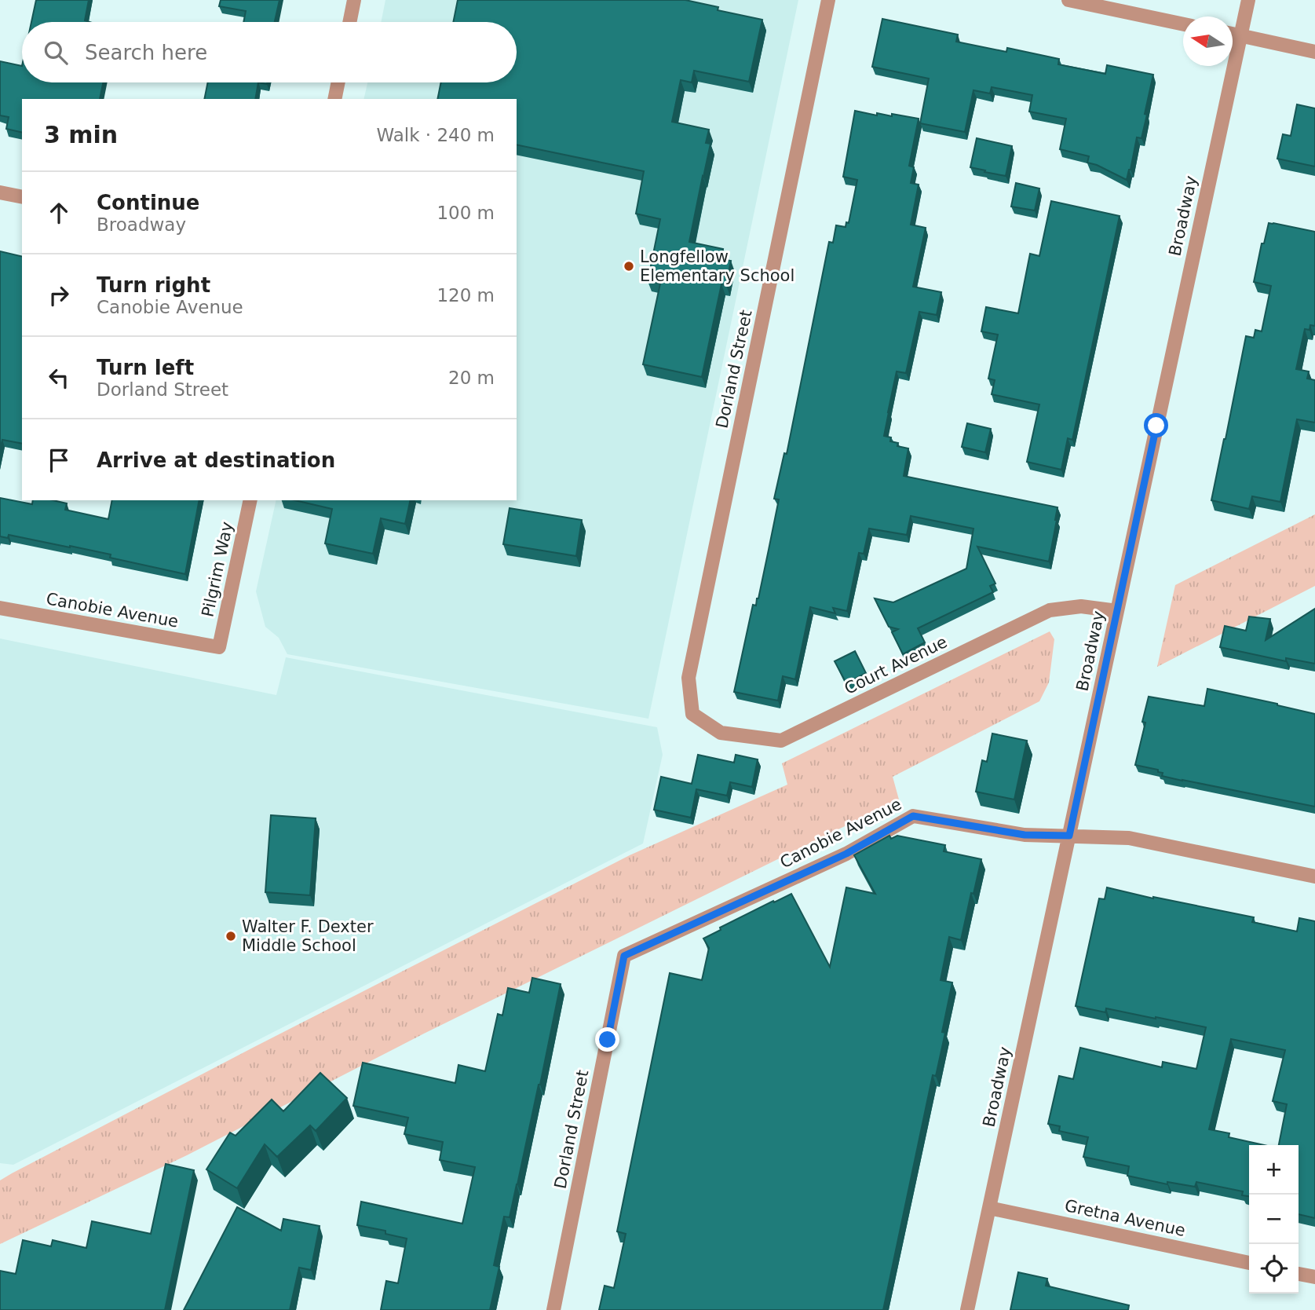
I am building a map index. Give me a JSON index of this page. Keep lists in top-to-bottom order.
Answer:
{
  "streets": {
    "street": [
      "Broadway",
      "Dorland Street",
      "Pilgrim Way",
      "Canobie Avenue",
      "Court Avenue",
      "Gretna Avenue"
    ]
  },
  "crossings": [
    ["Broadway", "Canobie Avenue"],
    ["Broadway", "Court Avenue"],
    ["Broadway", "Gretna Avenue"],
    ["Dorland Street", "Canobie Avenue"],
    ["Dorland Street", "Court Avenue"],
    ["Pilgrim Way", "Canobie Avenue"]
  ],
  "places": ["Longfellow Elementary School", "Walter F. Dexter Middle School"],
  "north": "left",
  "page": {
    "search": "Search here",
    "heading": ["3 min", "Walk · 240 m"],
    "list": [
      ["Continue", "Broadway", "100 m"],
      ["Turn right", "Canobie Avenue", "120 m"],
      ["Turn left", "Dorland Street", "20 m"],
      "Arrive at destination"
    ],
    "map_buttons": ["+", "−"]
  }
}
